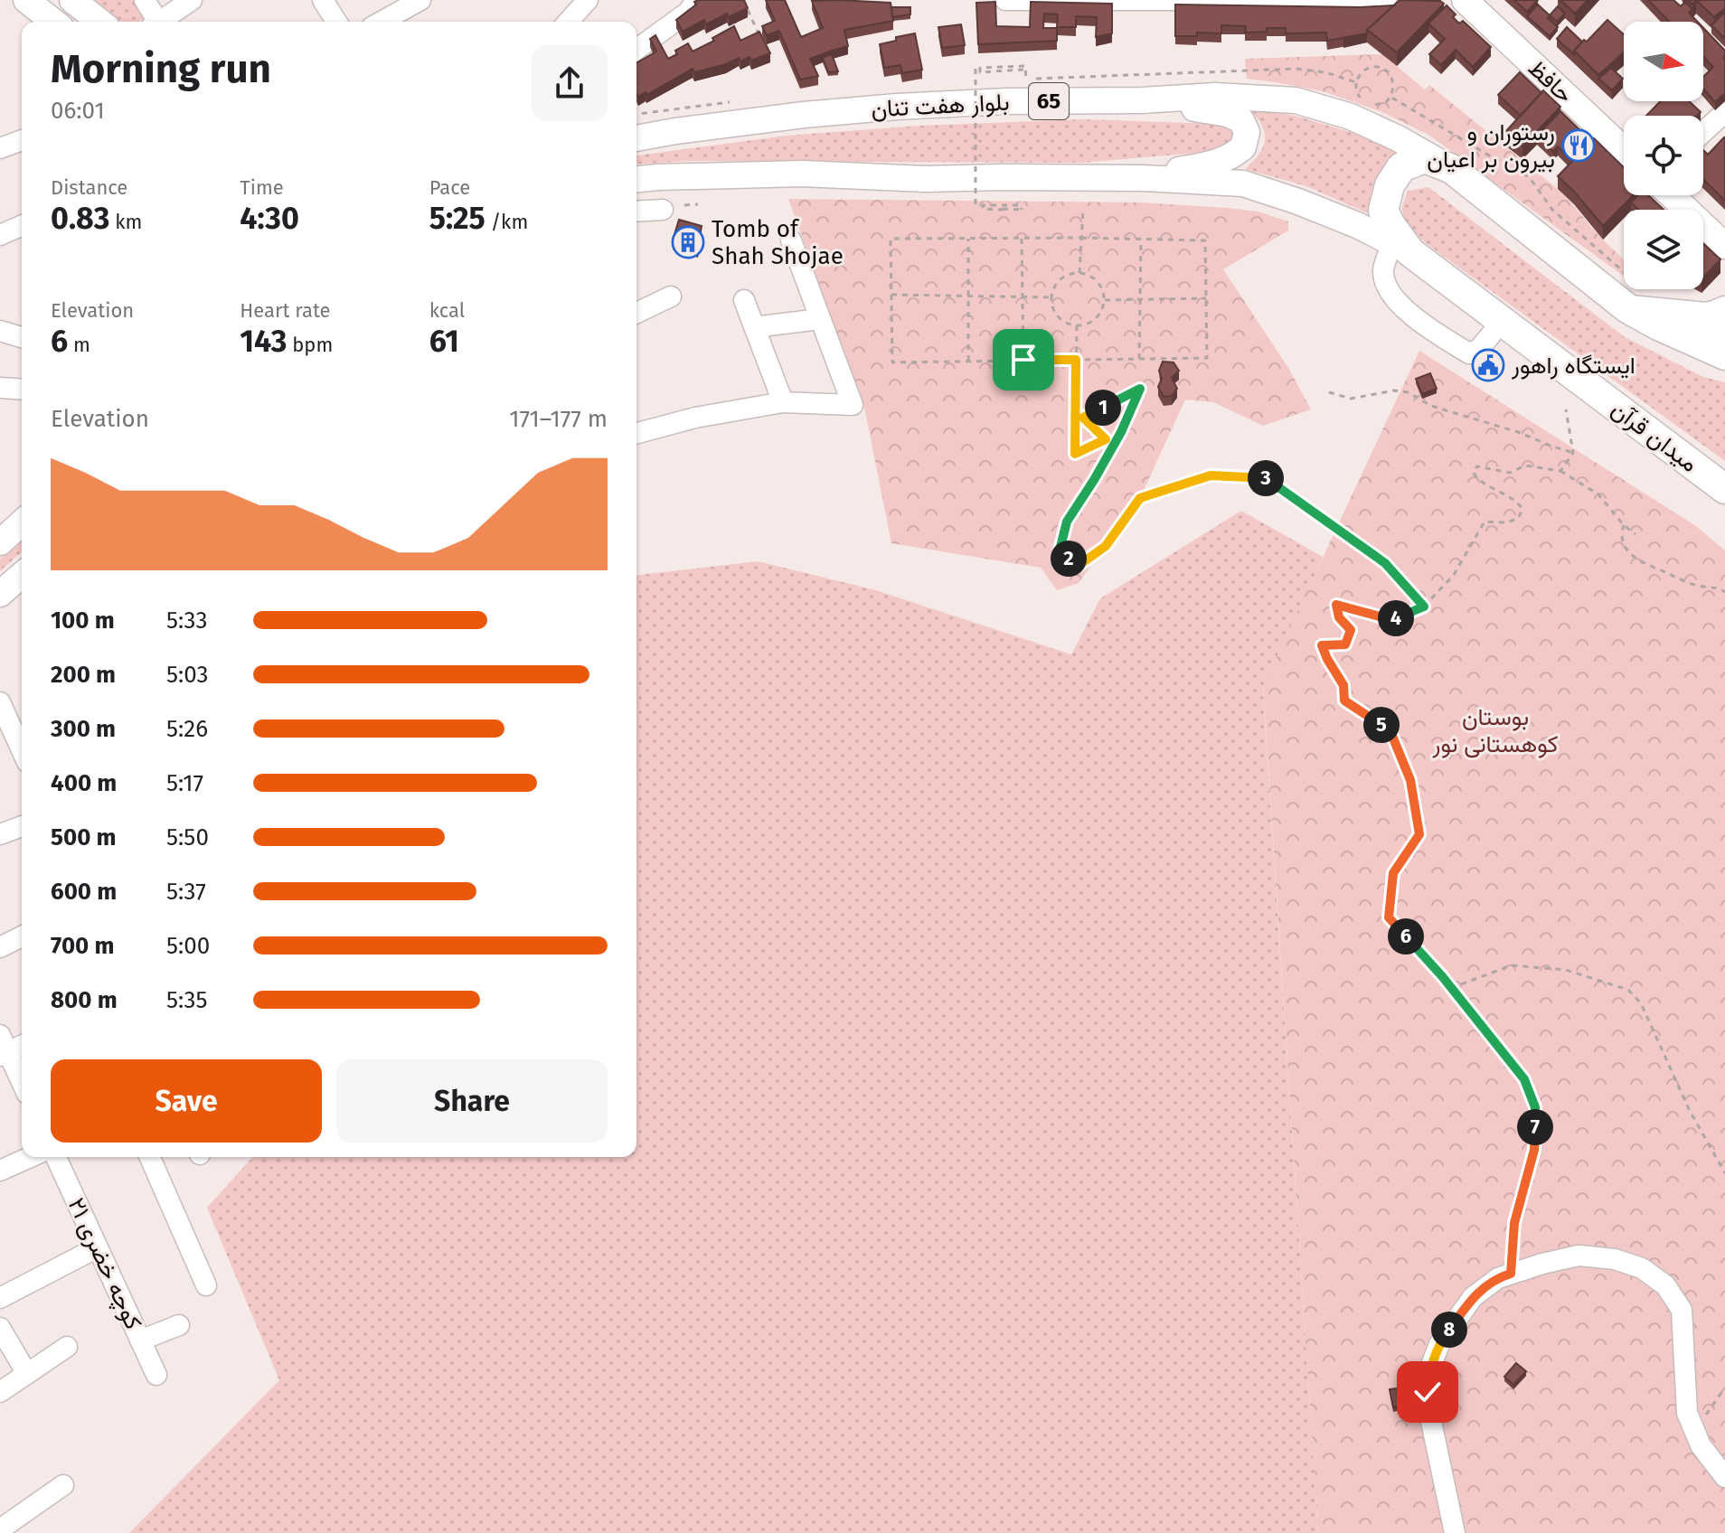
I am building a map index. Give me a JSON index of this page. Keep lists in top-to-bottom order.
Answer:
{
  "streets": {
    "highway": ["65", "میدان قرآن"],
    "main road": ["حافظ", "بلوار هفت تنان"],
    "street": ["کوچه خضری ۲۱"]
  },
  "crossings": [
    ["65", "بلوار هفت تنان"],
    ["65", "میدان قرآن"]
  ],
  "parks": ["بوستان کوهستانی نور"],
  "places": {
    "restaurant": ["رستوران و بیرون بر اعيان"],
    "building": ["Tomb of Shah Shojae"],
    "public building": ["ایستگاه راهور"]
  },
  "north": "right",
  "page": {
    "heading": ["Morning run", "06:01"],
    "stats": [
      ["Distance", "0.83 km"],
      ["Time", "4:30"],
      ["Pace", "5:25 /km"],
      ["Elevation", "6 m"],
      ["Heart rate", "143 bpm"],
      ["kcal", "61"]
    ],
    "pins": [
      "1",
      "3",
      "2",
      "4",
      "5",
      "6",
      "7",
      "8"
    ],
    "chart": ["Elevation", "171–177 m"],
    "list": [
      {
        "name": "100 m",
        "note": "5:33"
      },
      {
        "name": "200 m",
        "note": "5:03"
      },
      {
        "name": "300 m",
        "note": "5:26"
      },
      {
        "name": "400 m",
        "note": "5:17"
      },
      {
        "name": "500 m",
        "note": "5:50"
      },
      {
        "name": "600 m",
        "note": "5:37"
      },
      {
        "name": "700 m",
        "note": "5:00"
      },
      {
        "name": "800 m",
        "note": "5:35"
      }
    ],
    "buttons": ["Save", "Share"]
  }
}
